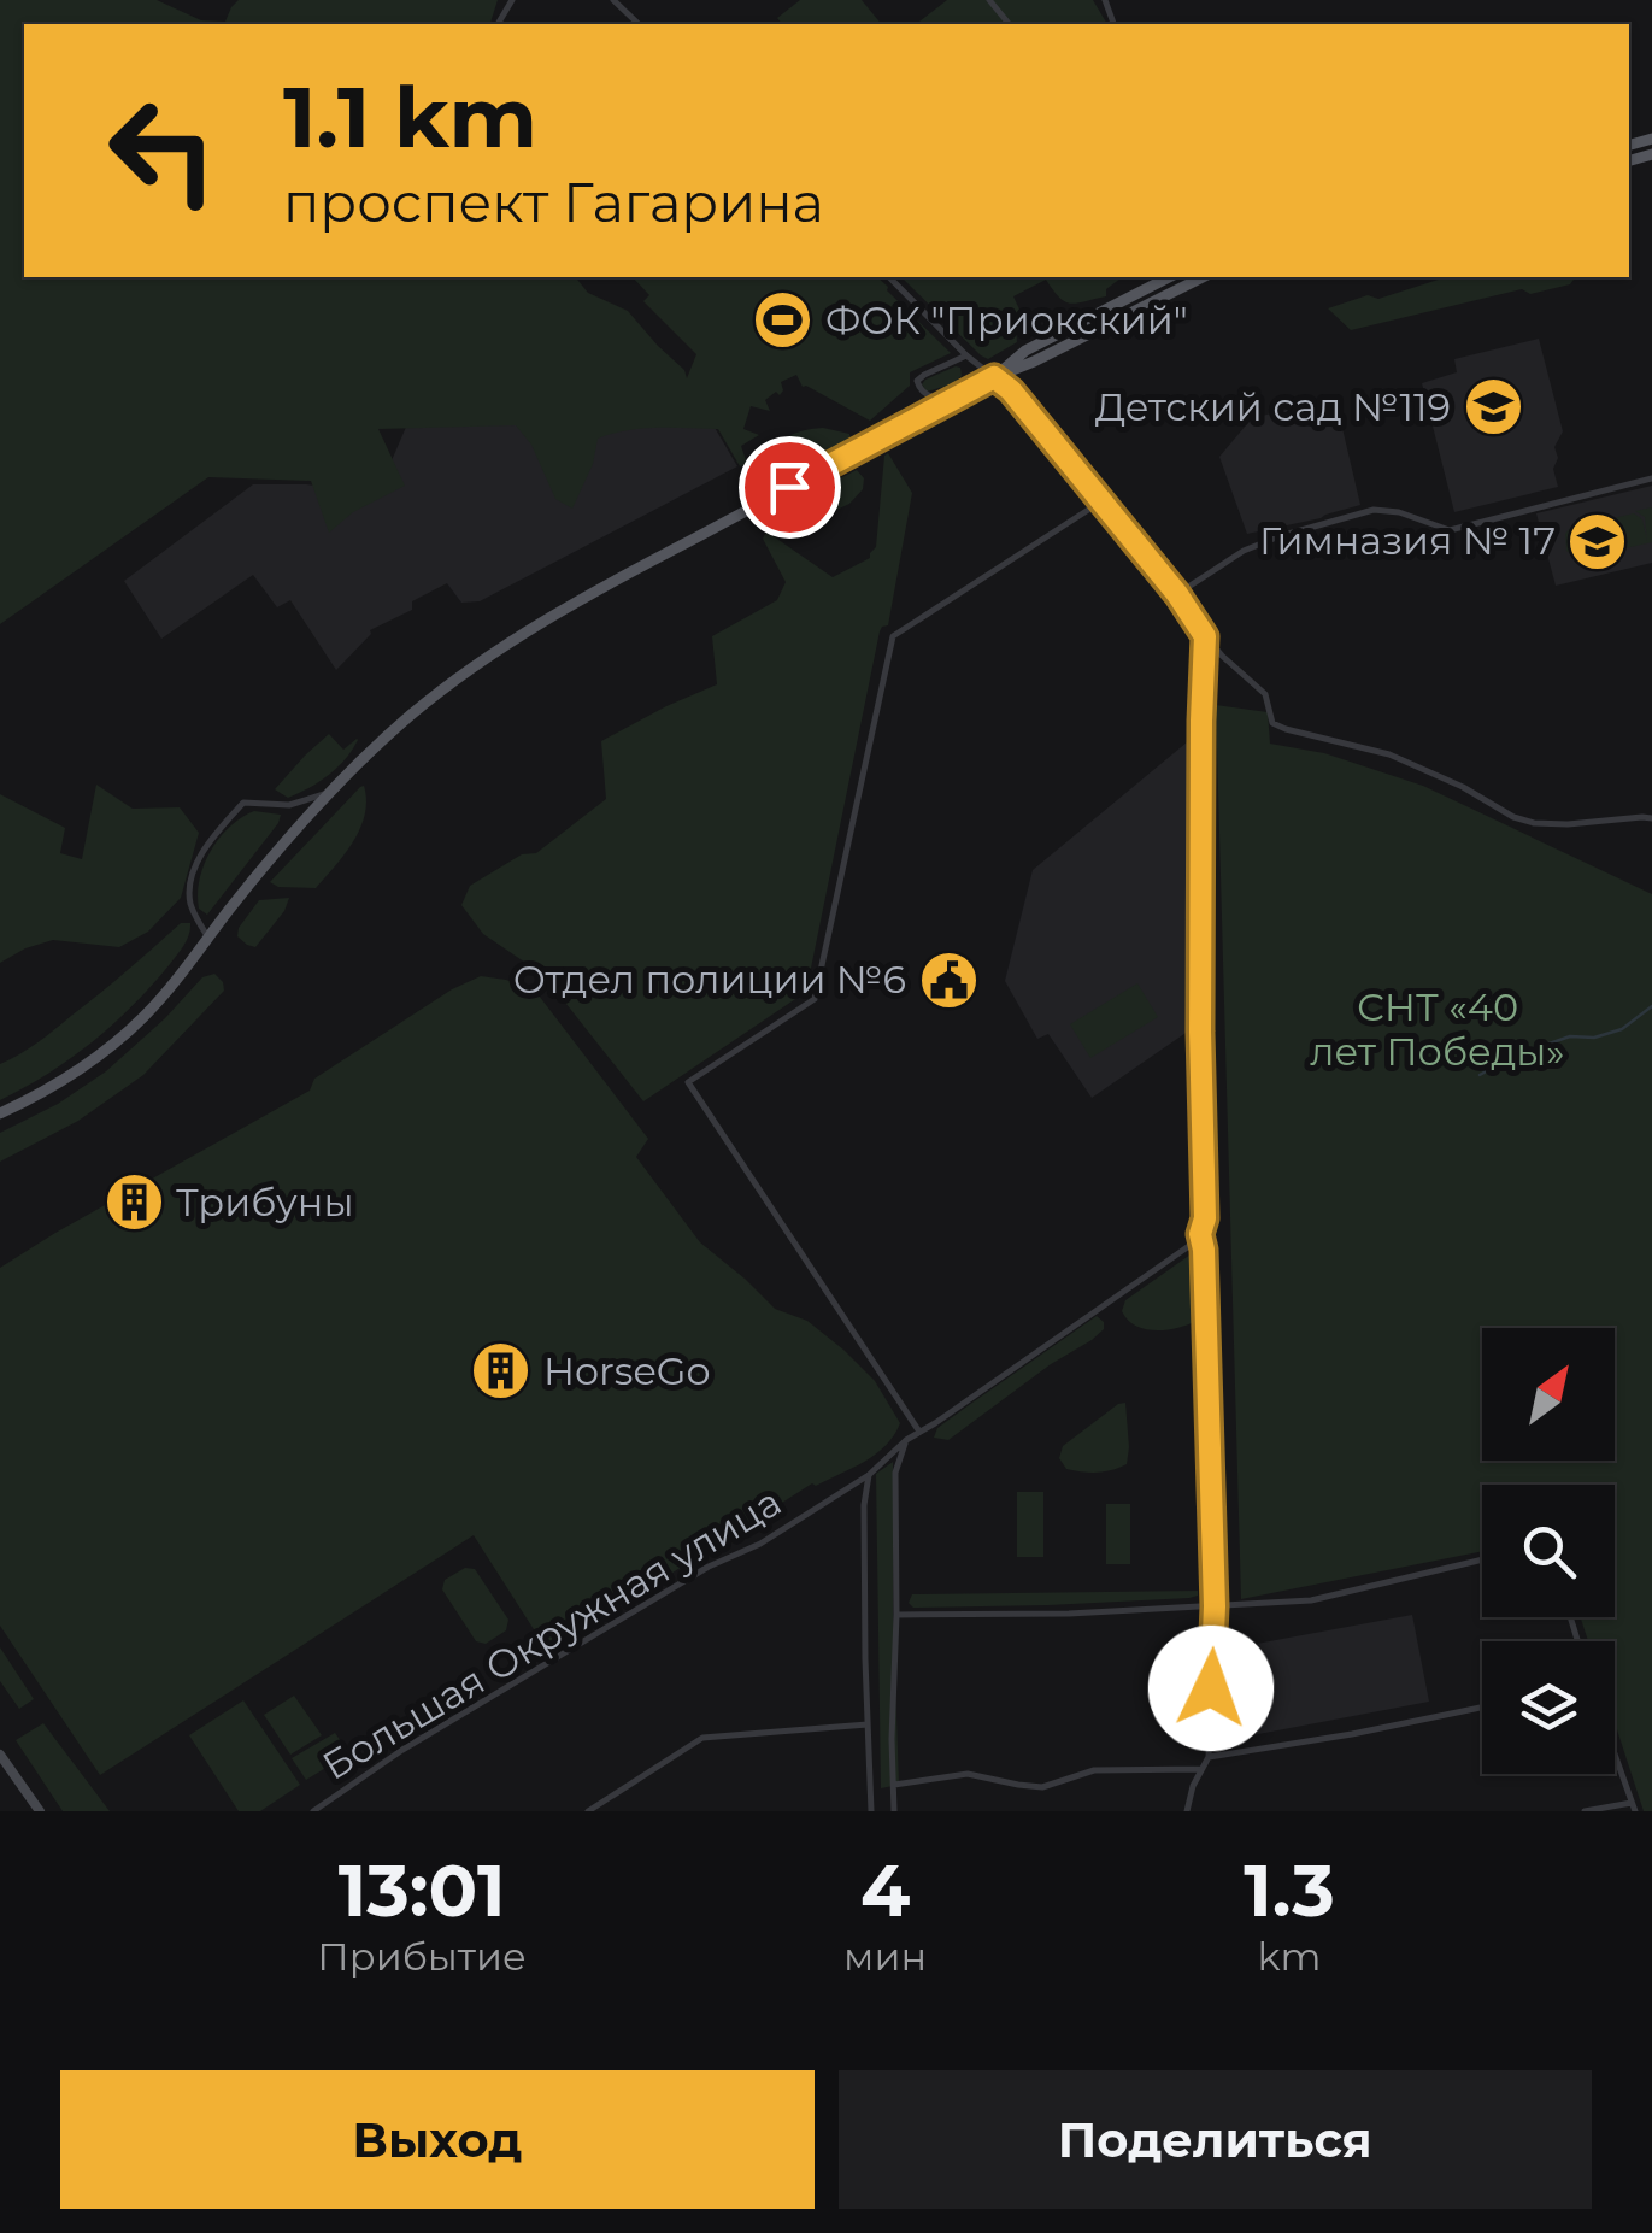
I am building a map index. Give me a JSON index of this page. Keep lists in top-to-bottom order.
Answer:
{
  "streets": {
    "street": ["Большая Окружная улица"]
  },
  "parks": ["СНТ «40 лет Победы»"],
  "places": {
    "sports": ["ФОК \"Приокский\""],
    "school or university": ["Детский сад №119", "Гимназия № 17"],
    "public building": ["Отдел полиции №6"],
    "building": ["Трибуны", "HorseGo"]
  },
  "north": "top right",
  "page": {
    "turn": ["1.1 km", "проспект Гагарина"],
    "eta": [
      "13:01",
      "Прибытие",
      "4",
      "мин",
      "1.3",
      "km"
    ],
    "buttons": ["Выход", "Поделиться"]
  }
}
